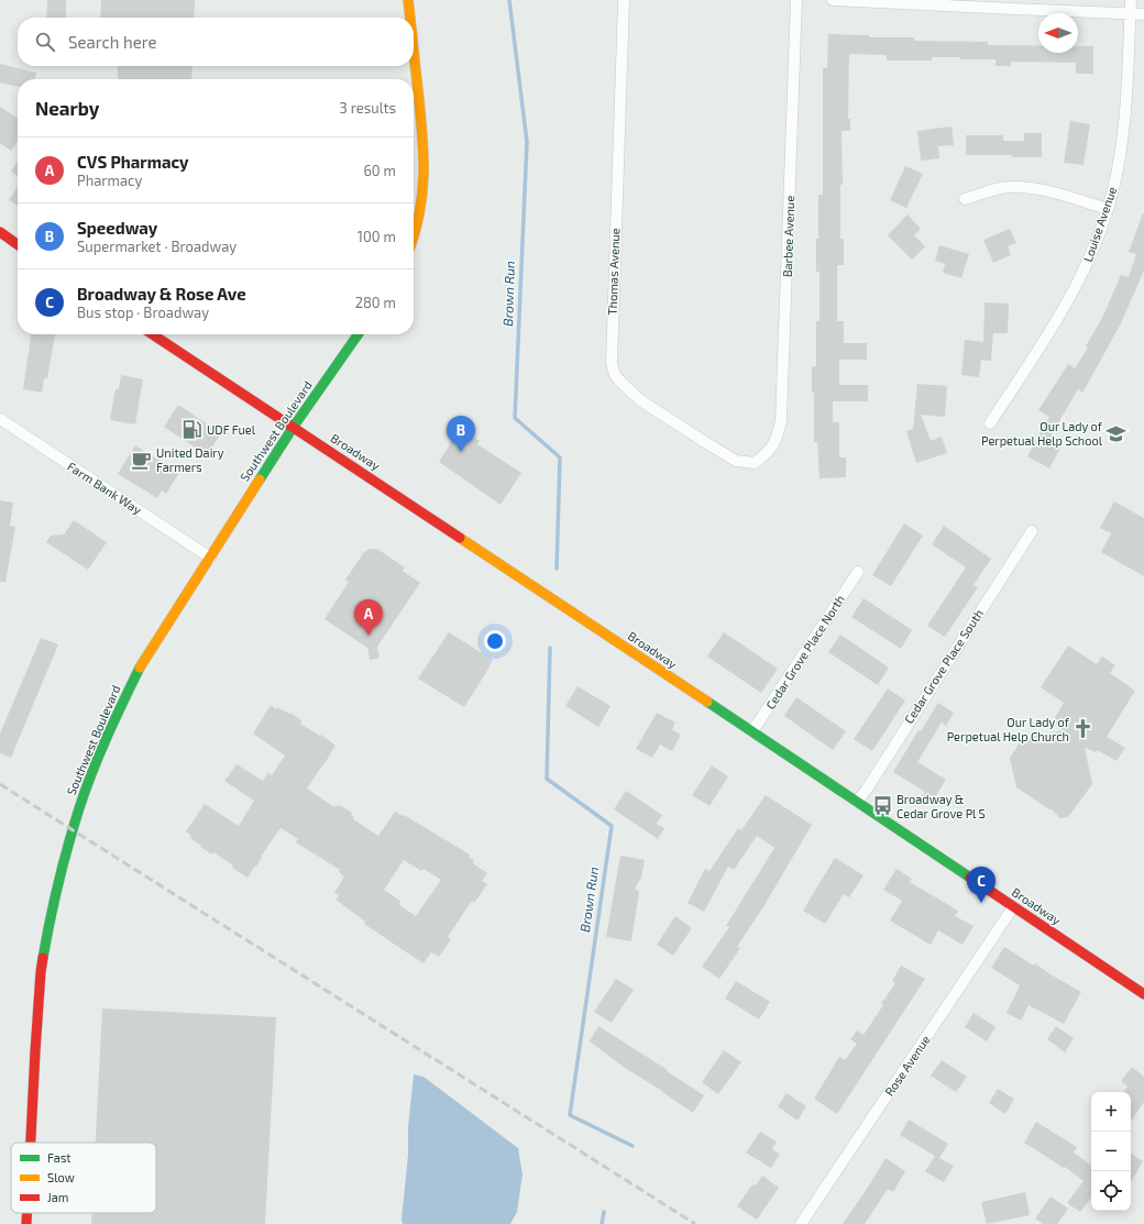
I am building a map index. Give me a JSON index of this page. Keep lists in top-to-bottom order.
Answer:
{
  "streets": {
    "street": [
      "Louise Avenue",
      "Barbee Avenue",
      "Thomas Avenue",
      "Southwest Boulevard",
      "Broadway",
      "Farm Bank Way",
      "Cedar Grove Place North",
      "Cedar Grove Place South",
      "Rose Avenue"
    ]
  },
  "crossings": [
    ["Barbee Avenue", "Thomas Avenue"],
    ["Southwest Boulevard", "Broadway"],
    ["Southwest Boulevard", "Farm Bank Way"],
    ["Broadway", "Cedar Grove Place North"],
    ["Broadway", "Cedar Grove Place South"],
    ["Broadway", "Rose Avenue"]
  ],
  "water": ["Brown Run"],
  "places": {
    "fuel station": ["UDF Fuel"],
    "school or university": ["Our Lady of Perpetual Help School"],
    "cafe": ["United Dairy Farmers"],
    "church": ["Our Lady of Perpetual Help Church"],
    "bus stop": ["Broadway & Cedar Grove Pl S"]
  },
  "legend": ["Fast", "Slow", "Jam"],
  "north": "left",
  "page": {
    "search": "Search here",
    "heading": ["Nearby", "3 results"],
    "list": [
      {
        "mark": "A",
        "name": "CVS Pharmacy",
        "note": "Pharmacy",
        "value": "60 m"
      },
      {
        "mark": "B",
        "name": "Speedway",
        "note": "Supermarket · Broadway",
        "value": "100 m"
      },
      {
        "mark": "C",
        "name": "Broadway & Rose Ave",
        "note": "Bus stop · Broadway",
        "value": "280 m"
      }
    ],
    "pins": ["B", "A", "C"],
    "map_buttons": ["+", "−"]
  }
}
